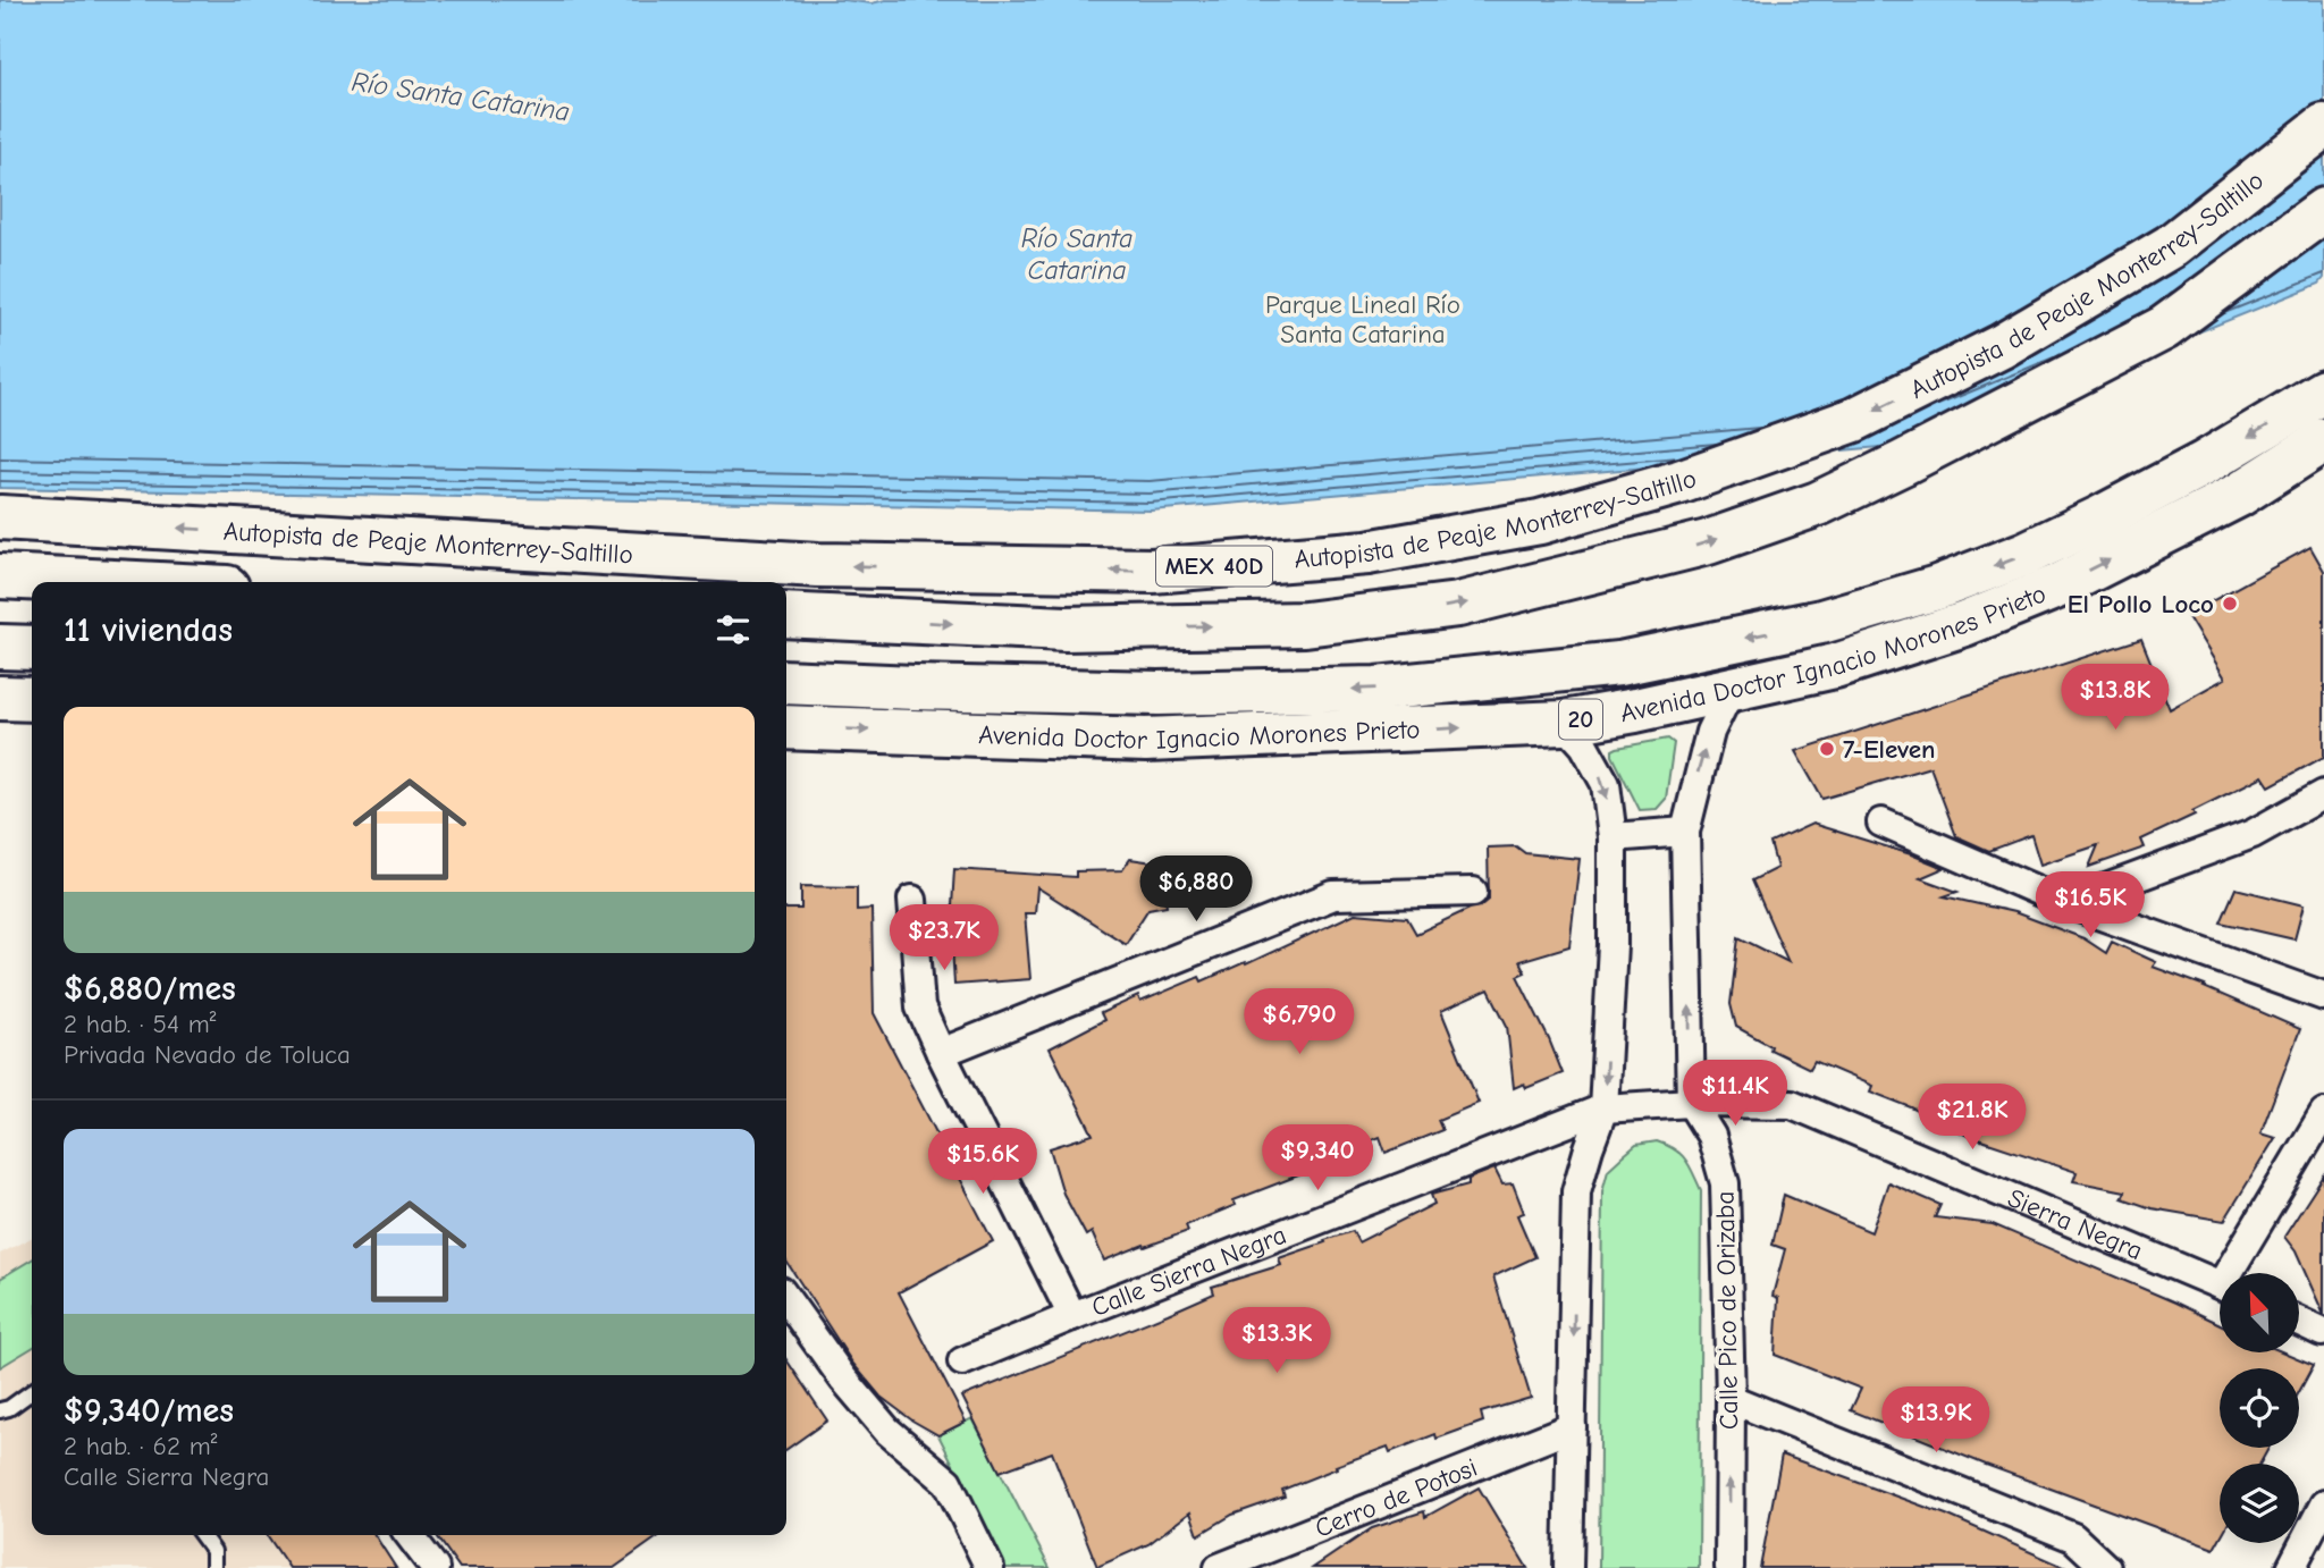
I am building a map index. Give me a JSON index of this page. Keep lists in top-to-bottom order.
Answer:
{
  "streets": {
    "main road": [
      "Autopista de Peaje Monterrey-Saltillo",
      "MEX 40D",
      "Avenida Doctor Ignacio Morones Prieto",
      "20"
    ],
    "street": [
      "Sierra Negra",
      "Calle Sierra Negra",
      "Calle Pico de Orizaba",
      "Cerro de Potosi"
    ]
  },
  "crossings": [
    ["Sierra Negra", "Calle Sierra Negra"],
    ["Sierra Negra", "Calle Pico de Orizaba"],
    ["Calle Sierra Negra", "Calle Pico de Orizaba"]
  ],
  "water": ["Río Santa Catarina"],
  "parks": ["Parque Lineal Río Santa Catarina"],
  "places": ["El Pollo Loco", "7-Eleven"],
  "north": "top left",
  "page": {
    "heading": "11 viviendas",
    "price": [
      "$13.8K",
      "$6,880",
      "$16.5K",
      "$23.7K",
      "$6,790",
      "$11.4K",
      "$21.8K",
      "$9,340",
      "$15.6K",
      "$13.3K",
      "$13.9K"
    ],
    "list": [
      {
        "name": "$6,880/mes",
        "note": "2 hab. · 54 m² · Privada Nevado de Toluca"
      },
      {
        "name": "$9,340/mes",
        "note": "2 hab. · 62 m² · Calle Sierra Negra"
      }
    ]
  }
}
